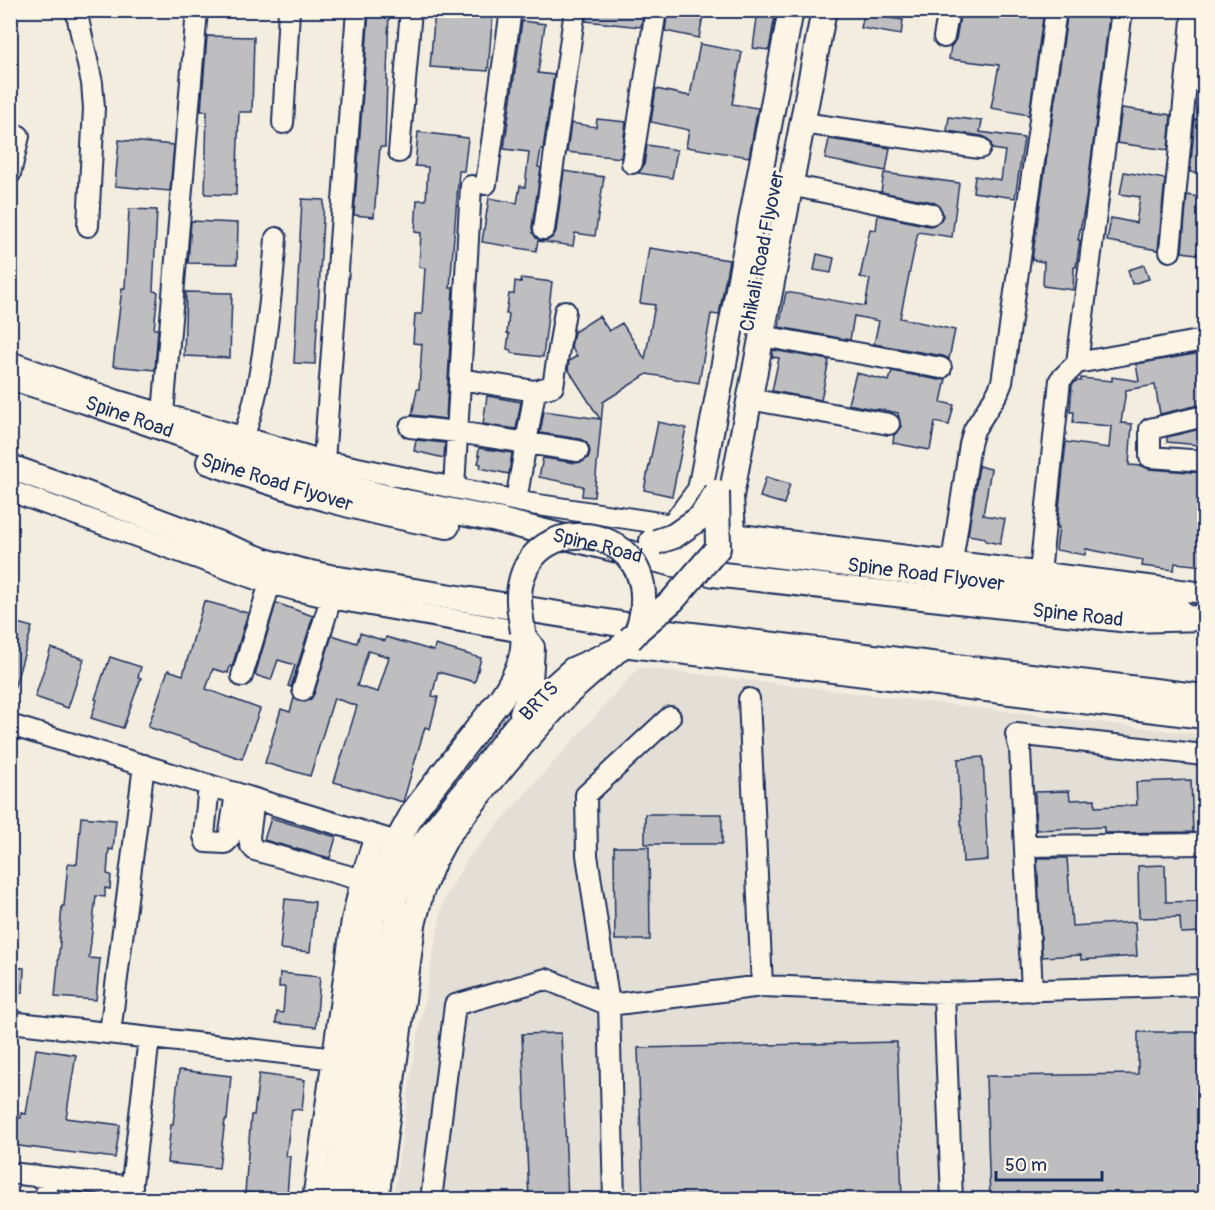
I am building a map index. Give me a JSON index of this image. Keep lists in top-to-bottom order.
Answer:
{
  "streets": {
    "main road": ["Chikali Road Flyover", "Spine Road", "Spine Road Flyover"],
    "street": ["BRTS"]
  },
  "crossings": [
    ["Chikali Road Flyover", "Spine Road"],
    ["Chikali Road Flyover", "Spine Road Flyover"],
    ["Spine Road", "Spine Road Flyover"],
    ["Spine Road Flyover", "BRTS"]
  ],
  "scale_bar": "50 m"
}
